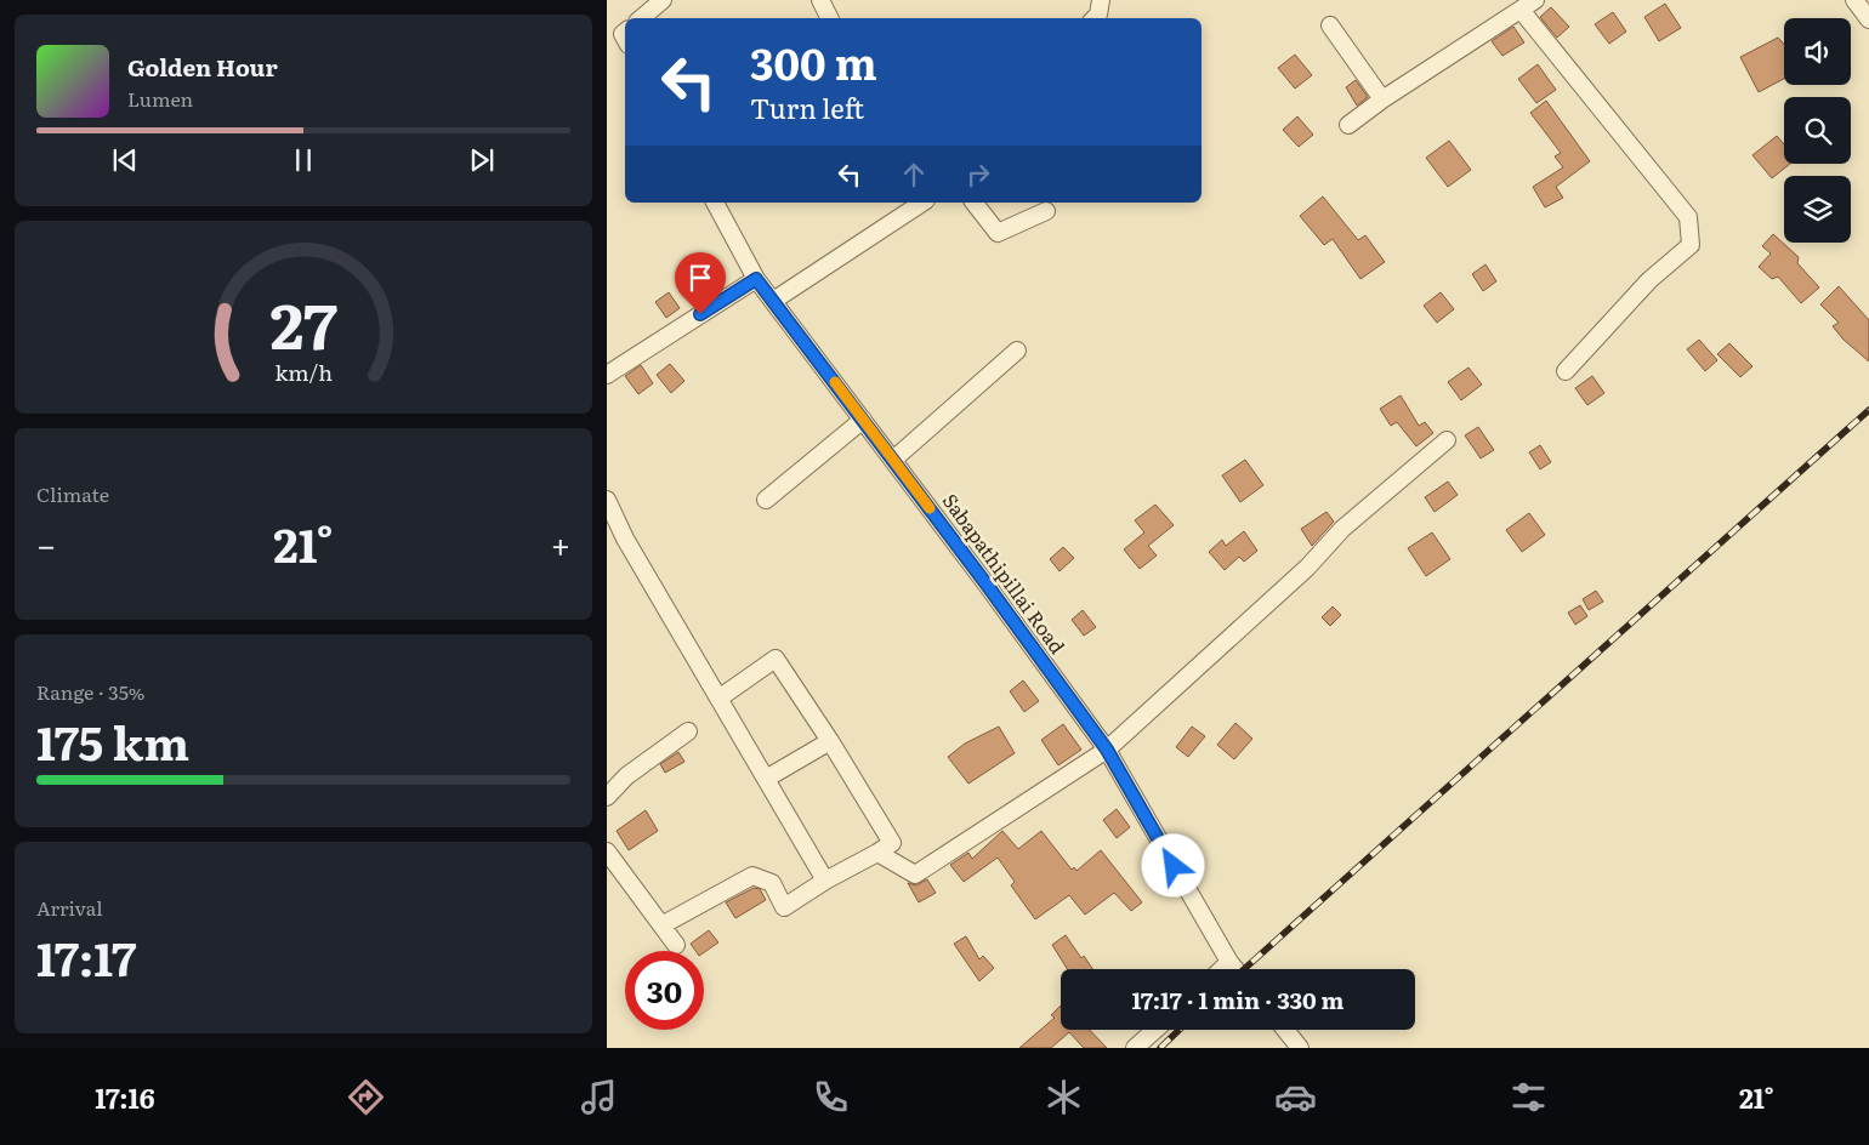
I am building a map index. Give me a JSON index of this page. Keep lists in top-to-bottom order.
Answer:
{
  "streets": {
    "street": ["Sabapathipillai Road"]
  },
  "page": {
    "turn": ["300 m", "Turn left"],
    "song": ["Golden Hour", "Lumen"],
    "tile": [
      "Climate",
      ["Range · 35%", "175 km"],
      ["Arrival", "17:17"]
    ],
    "heat": ["−", "21°", "+"],
    "limit": "30",
    "trip": "17:17 · 1 min · 330 m",
    "tabs": ["17:16", "21°"],
    "gauge": ["27", "km/h"]
  }
}
